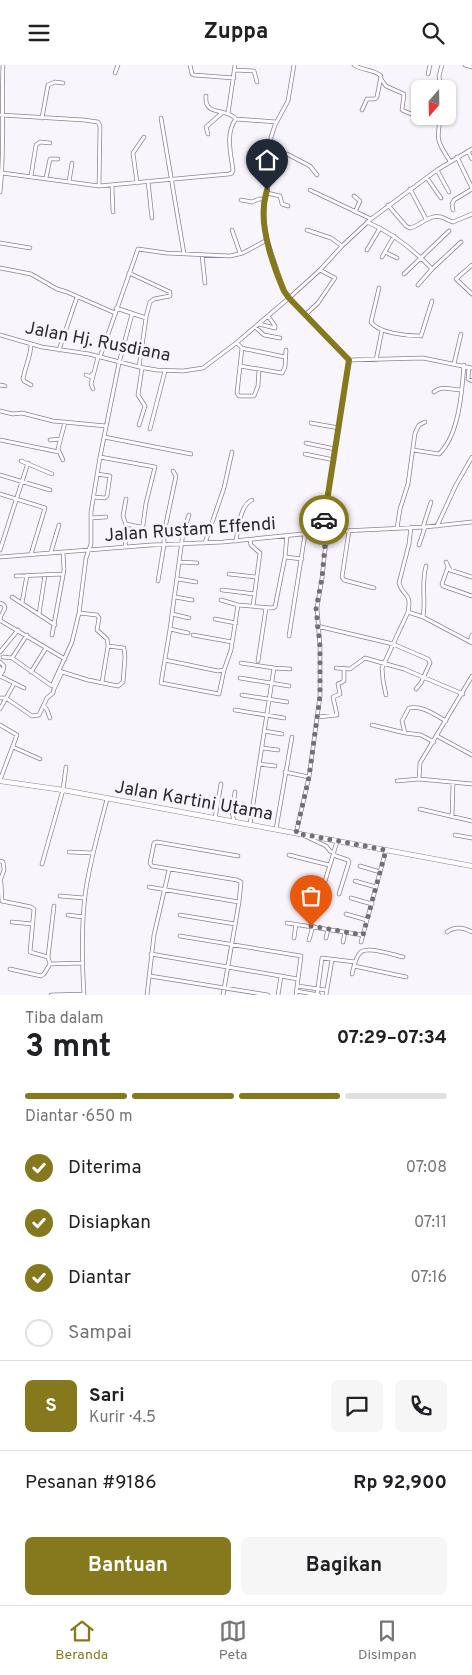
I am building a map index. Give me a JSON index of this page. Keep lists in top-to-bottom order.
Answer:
{
  "streets": {
    "street": ["Jalan Hj. Rusdiana", "Jalan Rustam Effendi", "Jalan Kartini Utama"]
  },
  "north": "bottom",
  "page": {
    "header": "Zuppa",
    "heading": ["3 mnt", "Tiba dalam", "07:29–07:34"],
    "panel": [
      "Sari",
      "Kurir · 4.5",
      "Pesanan #9186",
      "Rp 92,900"
    ],
    "bar": "Diantar · 650 m",
    "list": [
      ["Diterima", "07:08"],
      ["Disiapkan", "07:11"],
      ["Diantar", "07:16"],
      "Sampai"
    ],
    "round": "S",
    "buttons": ["Bantuan", "Bagikan"],
    "tabs": ["Beranda", "Peta", "Disimpan"]
  }
}
